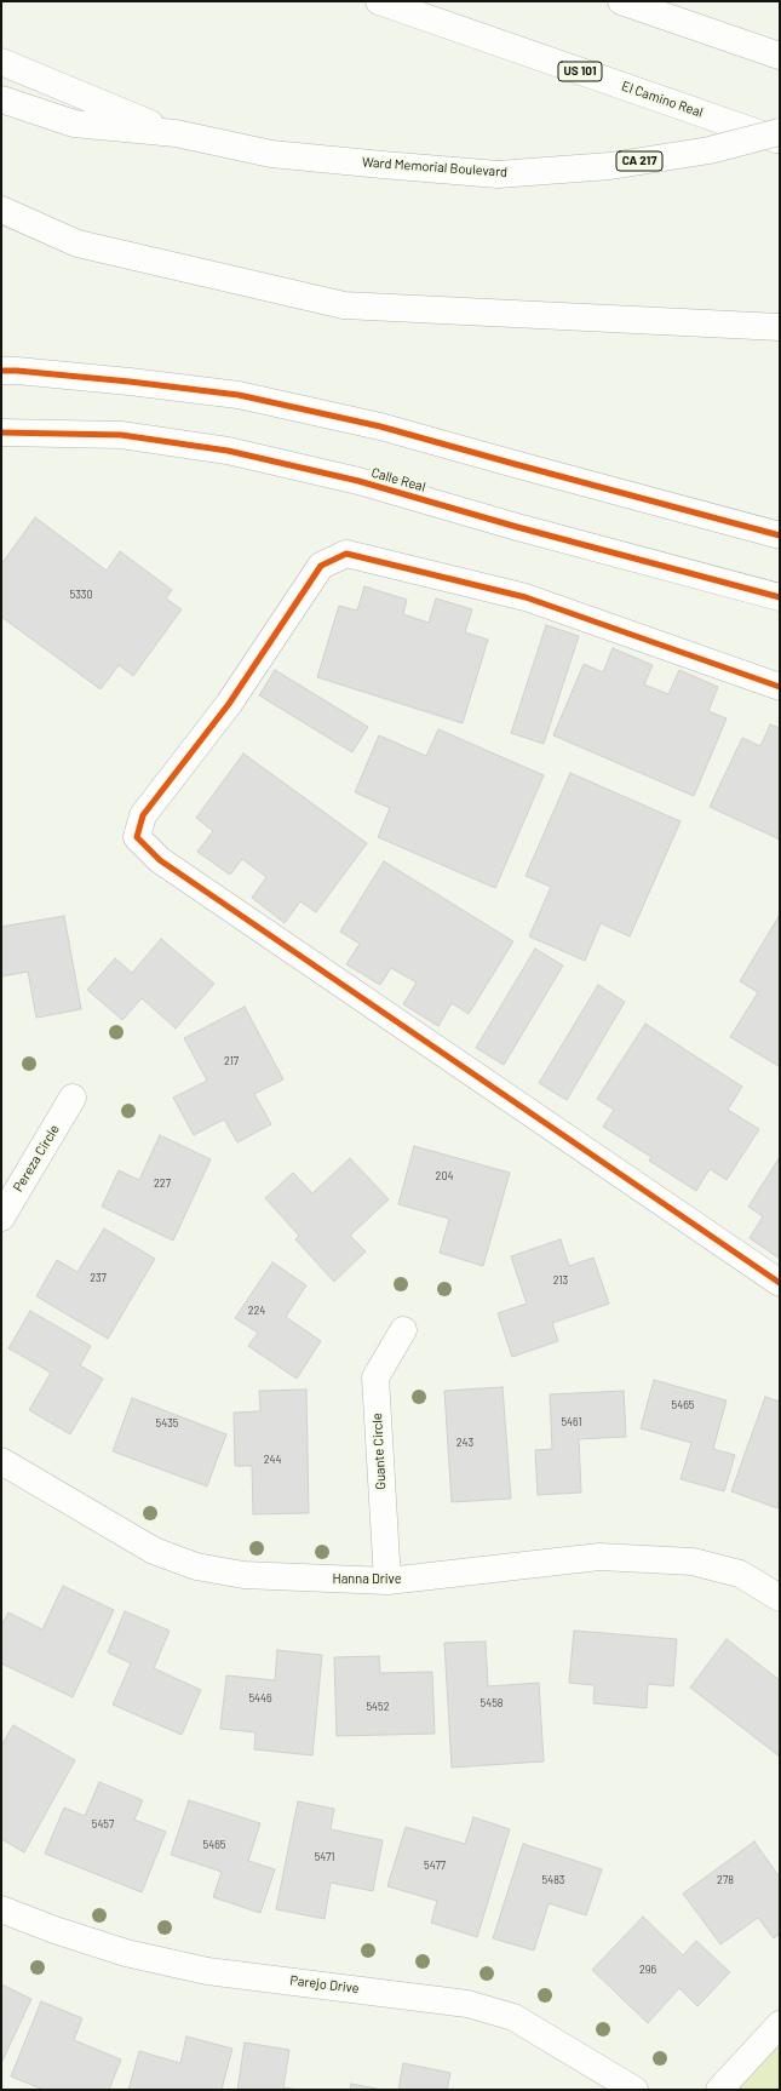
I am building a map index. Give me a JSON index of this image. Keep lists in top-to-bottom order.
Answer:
{
  "streets": {
    "main road": [
      "US 101",
      "El Camino Real",
      "CA 217",
      "Ward Memorial Boulevard",
      "Calle Real",
      "Pereza Circle",
      "Guante Circle",
      "Hanna Drive",
      "Parejo Drive"
    ]
  },
  "crossings": [
    ["Guante Circle", "Hanna Drive"]
  ],
  "house_numbers": [
    "5330",
    "217",
    "204",
    "227",
    "237",
    "213",
    "224",
    "5465",
    "5461",
    "5435",
    "243",
    "244",
    "5446",
    "5458",
    "5452",
    "5457",
    "5465",
    "5471",
    "5477",
    "5483",
    "278",
    "296"
  ]
}
